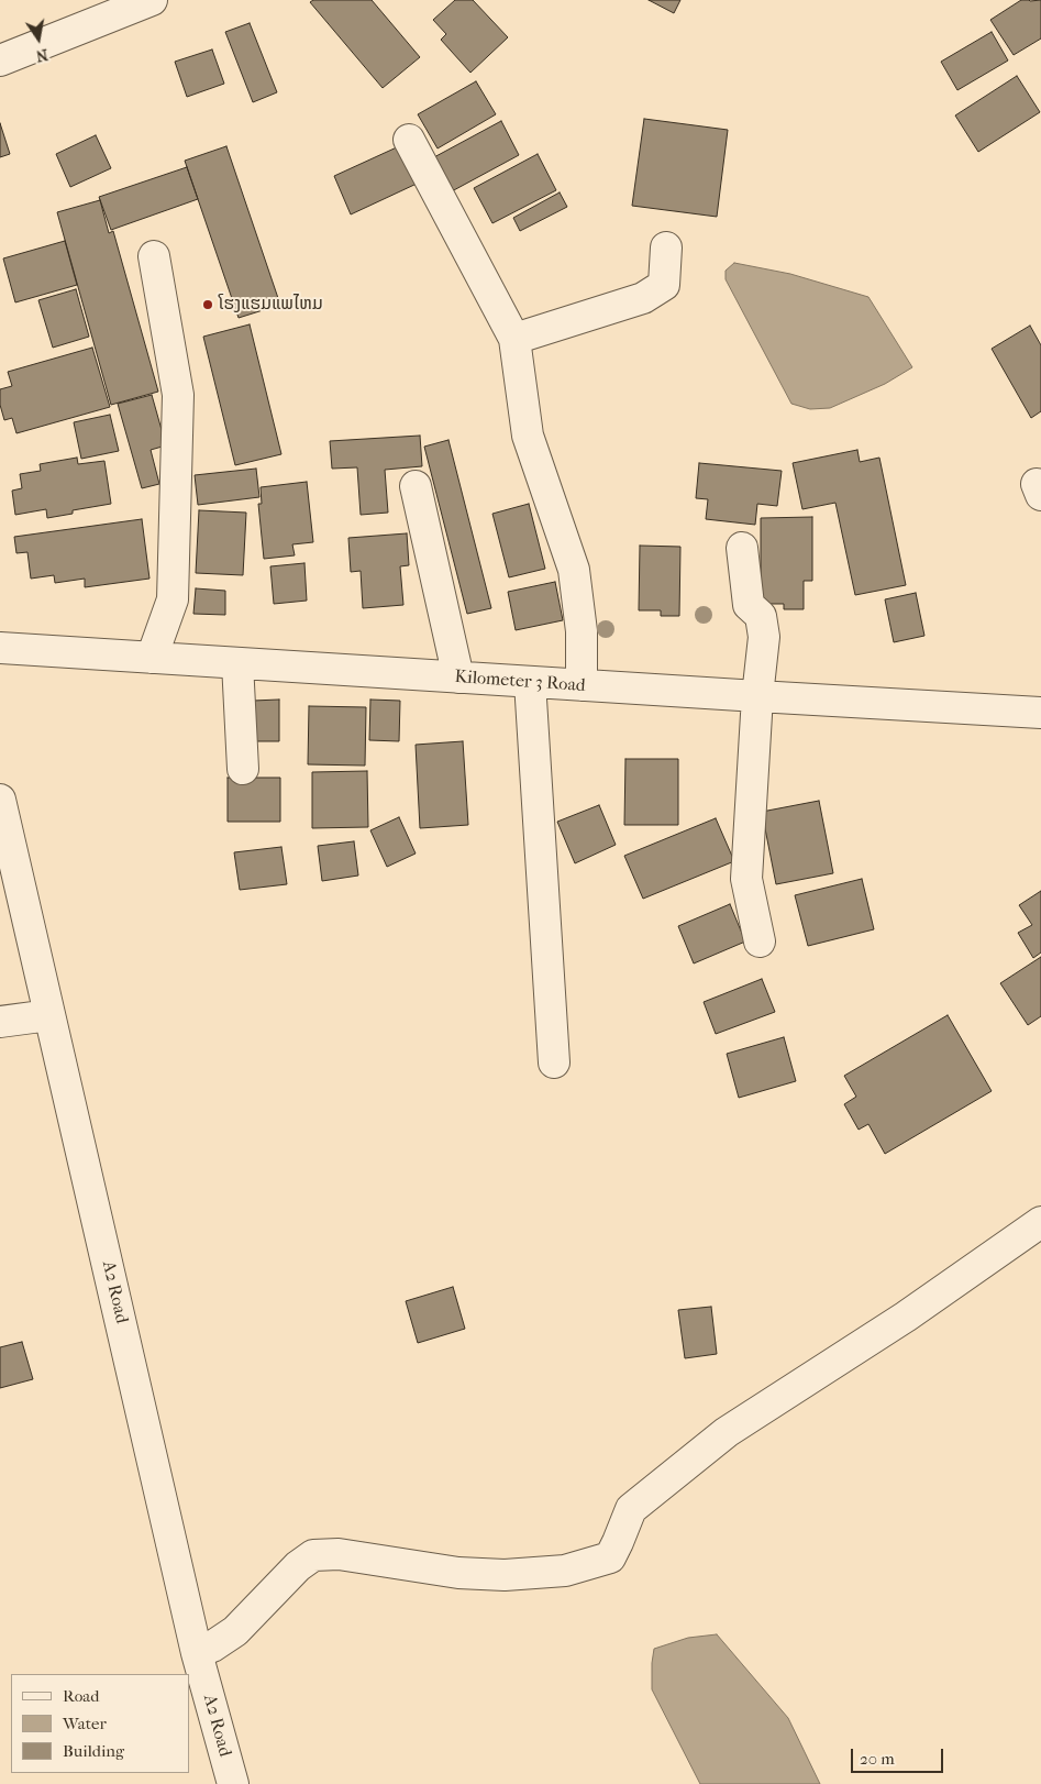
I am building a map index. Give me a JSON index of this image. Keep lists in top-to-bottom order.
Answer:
{
  "streets": {
    "street": ["Kilometer 3 Road", "A2 Road"]
  },
  "places": ["ໂຮງແຮມແພໄຫມ"],
  "legend": ["Road", "Water", "Building"],
  "scale_bar": "20 m",
  "north": "bottom"
}
